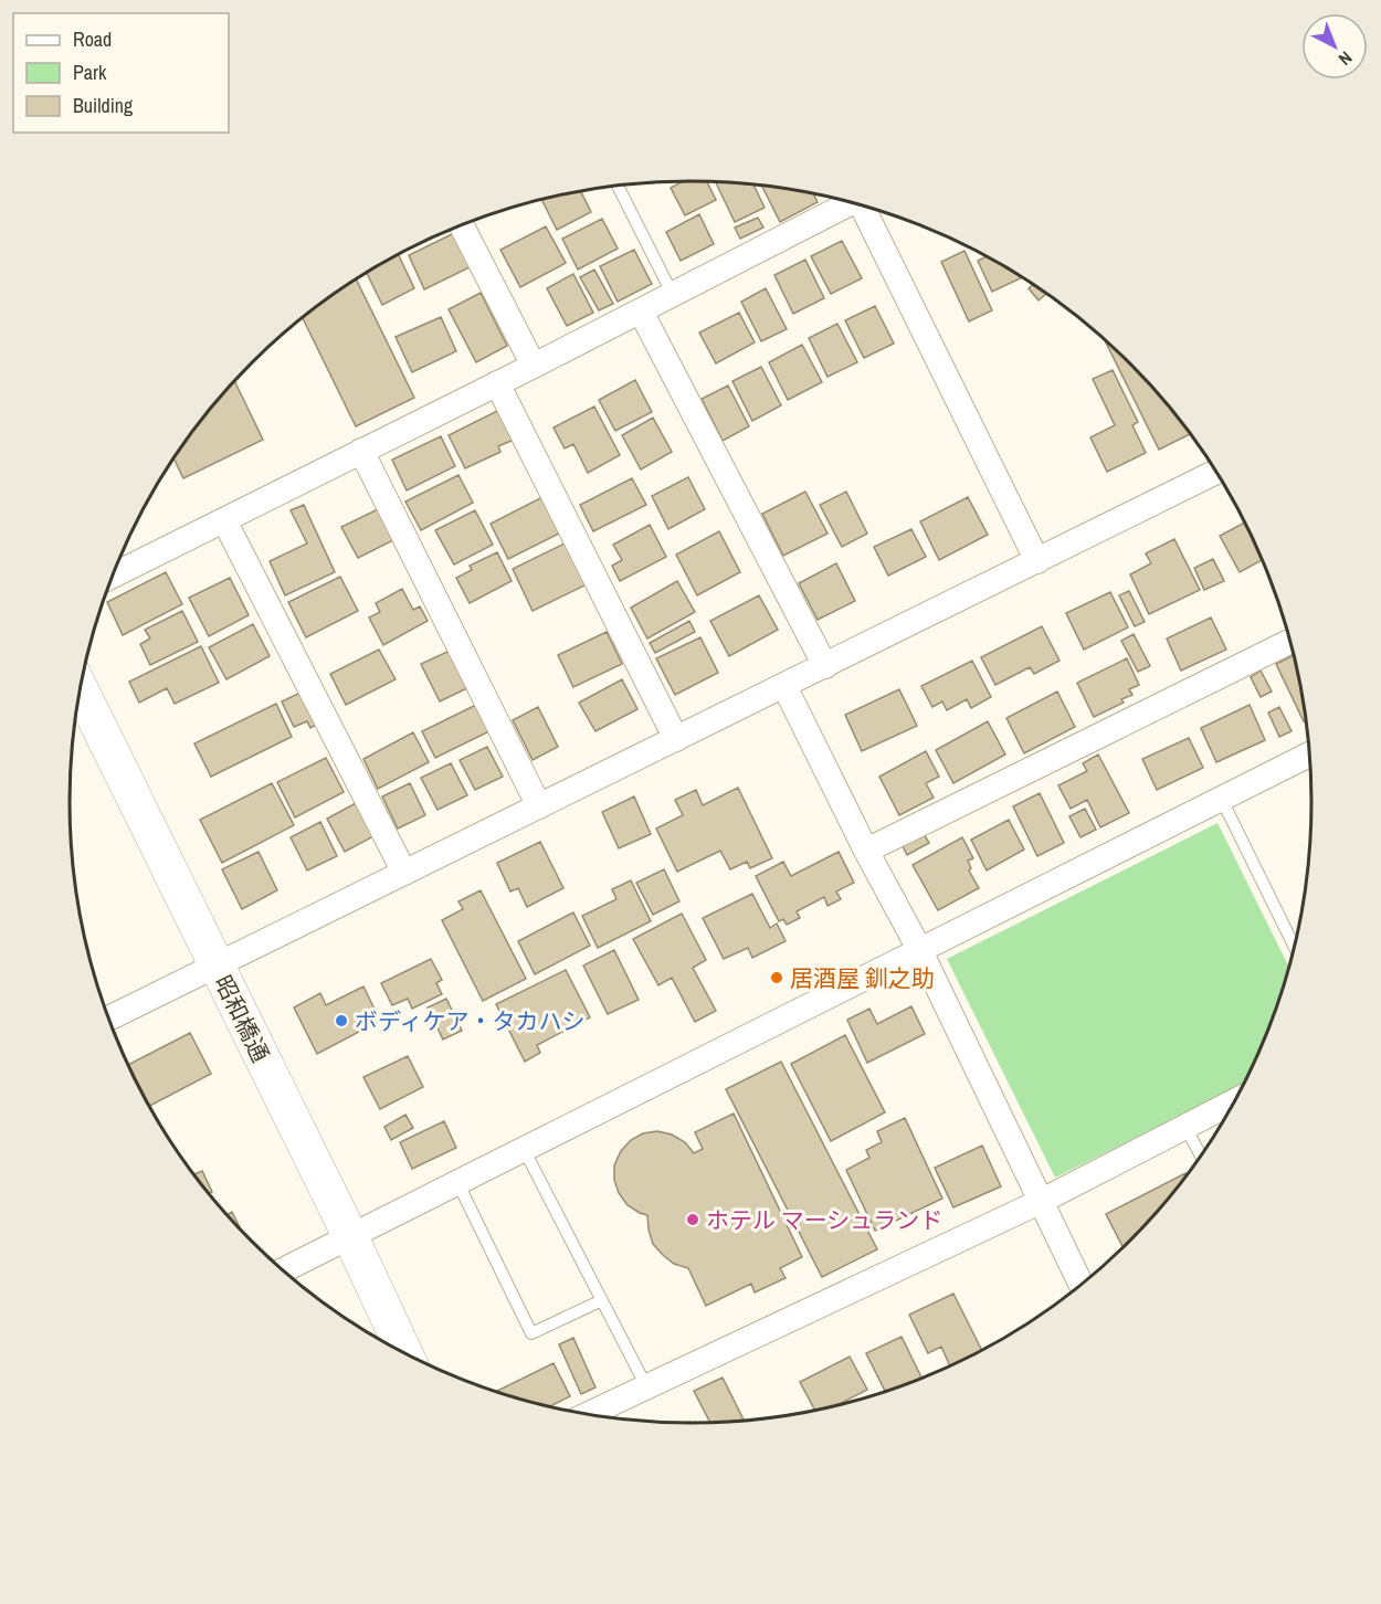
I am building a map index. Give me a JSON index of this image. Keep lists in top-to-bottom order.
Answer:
{
  "streets": {
    "street": ["昭和橋通"]
  },
  "places": ["居酒屋 釧之助", "ボディケア・タカハシ", "ホテル マーシュランド"],
  "legend": ["Road", "Park", "Building"],
  "north": "bottom right"
}
